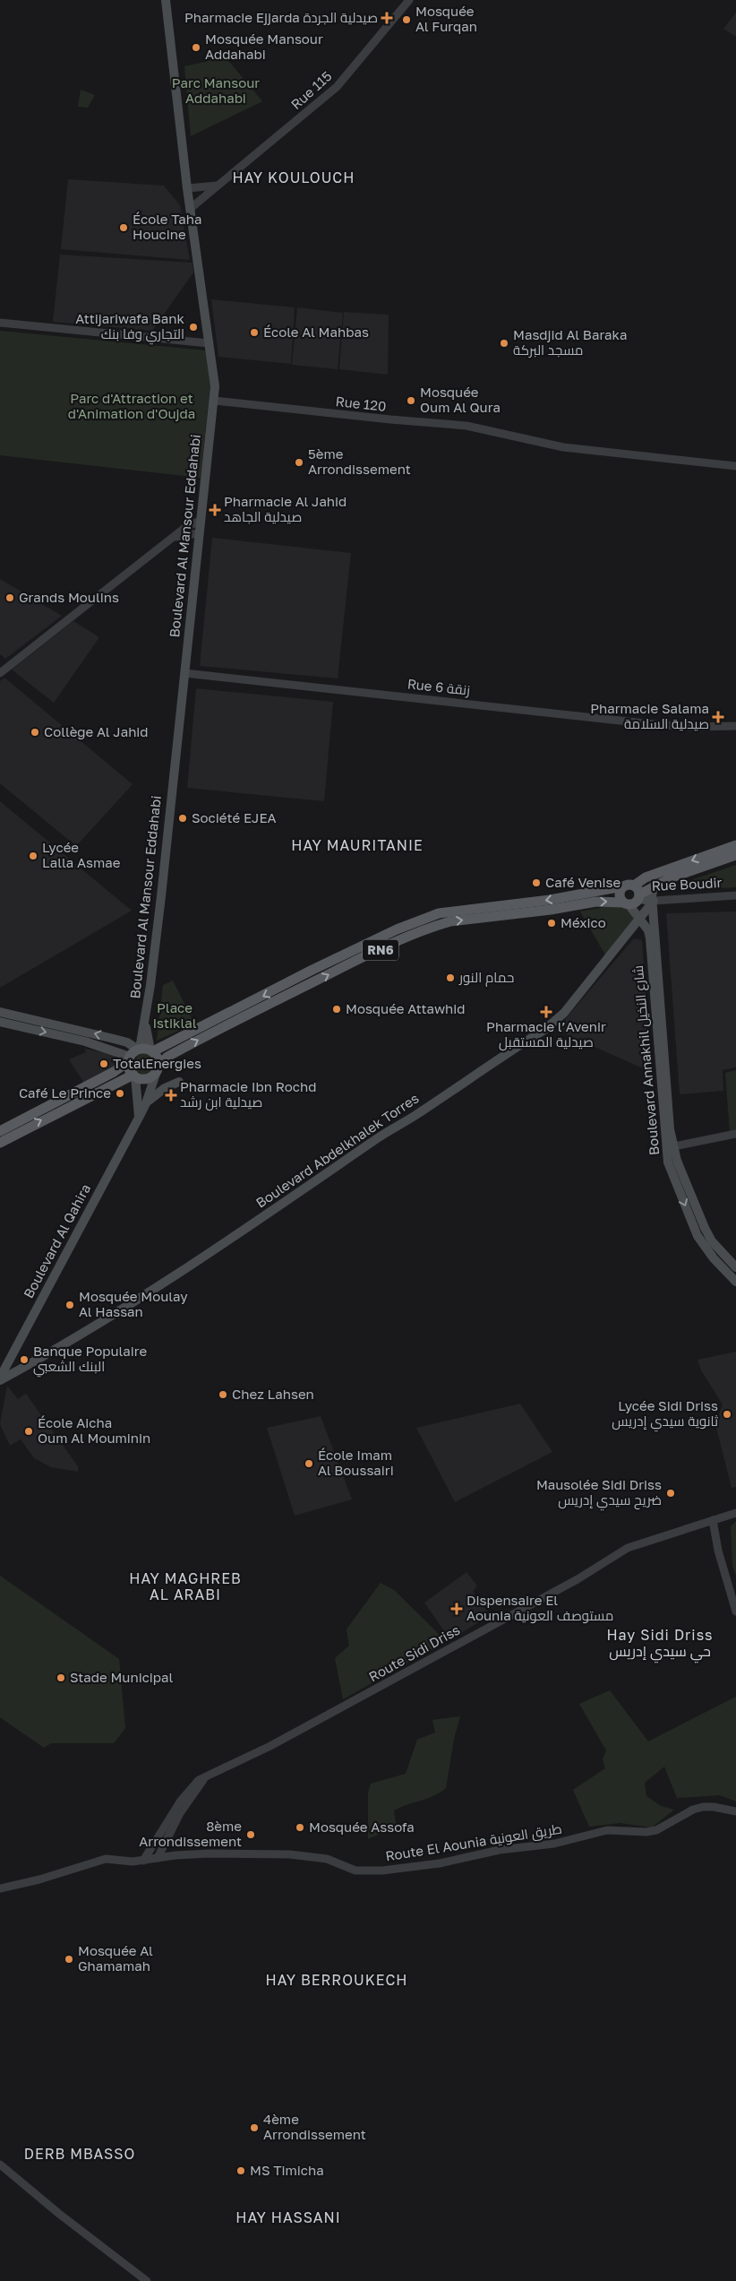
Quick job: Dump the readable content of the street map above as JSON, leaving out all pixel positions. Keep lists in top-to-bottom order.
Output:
{
  "streets": {
    "main road": [
      "Boulevard Al Mansour Eddahabi",
      "Rue Boudir",
      "RN6",
      "Boulevard Annakhil شارع النخيل",
      "Boulevard Abdelkhalek Torres",
      "Boulevard Al Qahira"
    ],
    "street": [
      "Rue 115",
      "Rue 120",
      "Rue 6 زنقة",
      "Route Sidi Driss",
      "Route El Aounia طريق العونية"
    ]
  },
  "crossings": [
    ["Rue 115", "Boulevard Al Mansour Eddahabi"],
    ["Rue 120", "Boulevard Al Mansour Eddahabi"],
    ["Boulevard Al Mansour Eddahabi", "Rue 6 زنقة"],
    ["Boulevard Al Mansour Eddahabi", "RN6"],
    ["Boulevard Al Mansour Eddahabi", "Boulevard Al Qahira"],
    ["Rue Boudir", "RN6"],
    ["Rue Boudir", "Boulevard Annakhil شارع النخيل"],
    ["Rue Boudir", "Boulevard Abdelkhalek Torres"],
    ["RN6", "Boulevard Annakhil شارع النخيل"],
    ["RN6", "Boulevard Al Qahira"],
    ["Boulevard Annakhil شارع النخيل", "Boulevard Abdelkhalek Torres"],
    ["Boulevard Abdelkhalek Torres", "Boulevard Al Qahira"],
    ["Route Sidi Driss", "Route El Aounia طريق العونية"]
  ],
  "districts": [
    "HAY KOULOUCH",
    "HAY MAURITANIE",
    "HAY MAGHREB AL ARABI",
    "Hay Sidi Driss حي سيدي إدريس",
    "HAY BERROUKECH",
    "DERB MBASSO",
    "HAY HASSANI"
  ],
  "parks": ["Parc Mansour Addahabi", "Parc d'Attraction et d'Animation d'Oujda", "Place Istiklal"],
  "places": {
    "health": [
      "Pharmacie Ejjarda صيدلية الجردة",
      "Pharmacie Al Jahid صيدلية الجاهد",
      "Pharmacie Salama صيدلية السلامة",
      "Pharmacie l’Avenir صيدلية المستقبل",
      "Pharmacie Ibn Rochd صيدلية ابن رشد",
      "Dispensaire El Aounia مستوصف العونية"
    ],
    "other": [
      "Mosquée Al Furqan",
      "Mosquée Mansour Addahabi",
      "École Taha Houcine",
      "Attijariwafa Bank التجاري وفا بنك",
      "École Al Mahbas",
      "Masdjid Al Baraka مسجد البركة",
      "Mosquée Oum Al Qura",
      "5ème Arrondissement",
      "Grands Moulins",
      "Collège Al Jahid",
      "Société EJEA",
      "Lycée Lalla Asmae",
      "Café Venise",
      "México",
      "حمام النور",
      "Mosquée Attawhid",
      "TotalEnergies",
      "Café Le Prince",
      "Mosquée Moulay Al Hassan",
      "Banque Populaire البنك الشعبي",
      "Chez Lahsen",
      "Lycée Sidi Driss ثانوية سيدي إدريس",
      "École Aicha Oum Al Mouminin",
      "École Imam Al Boussairi",
      "Mausolée Sidi Driss ضريح سيدي إدريس",
      "Stade Municipal",
      "Mosquée Assofa",
      "8ème Arrondissement",
      "Mosquée Al Ghamamah",
      "4ème Arrondissement",
      "MS Timicha"
    ]
  }
}
